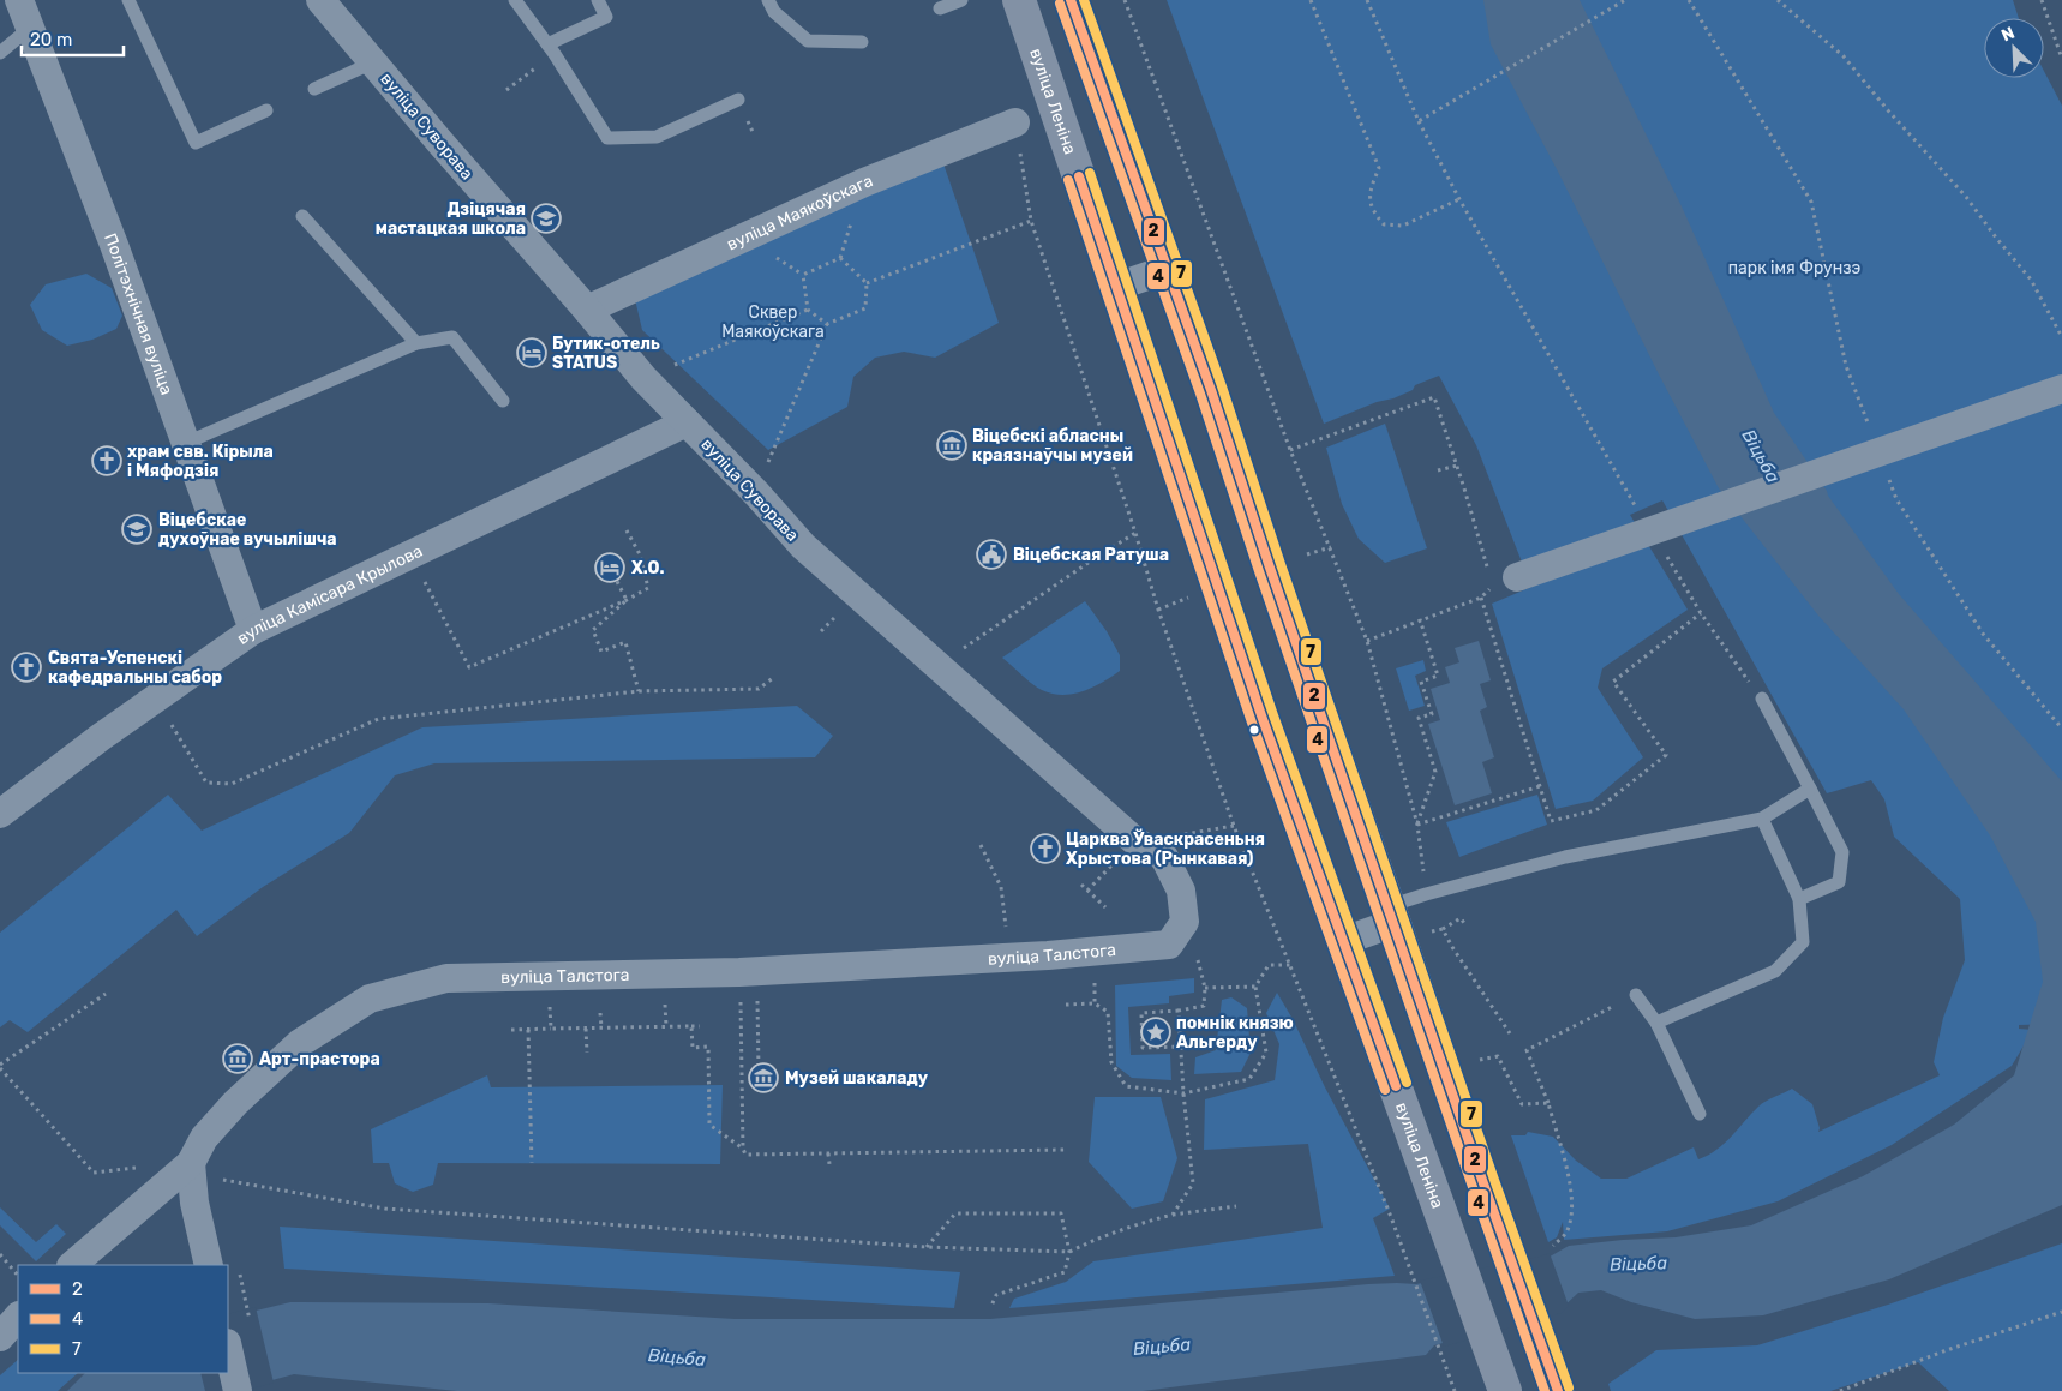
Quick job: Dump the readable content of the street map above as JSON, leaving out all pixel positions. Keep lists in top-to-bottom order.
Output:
{
  "streets": {
    "main road": ["вуліца Леніна"],
    "street": [
      "вуліца Суворава",
      "вуліца Маякоўскага",
      "Політэхнічная вуліца",
      "вуліца Камісара Крылова",
      "вуліца Талстога"
    ]
  },
  "crossings": [
    ["вуліца Суворава", "вуліца Маякоўскага"],
    ["вуліца Суворава", "вуліца Камісара Крылова"],
    ["вуліца Суворава", "вуліца Талстога"],
    ["Політэхнічная вуліца", "вуліца Камісара Крылова"]
  ],
  "water": ["Віцьба"],
  "parks": ["парк імя Фрунзэ", "Сквер Маякоўскага"],
  "places": {
    "school or university": ["Дзіцячая мастацкая школа", "Віцебскае духоўнае вучылішча"],
    "hotel": ["Бутик-отель STATUS", "X.O."],
    "museum": ["Віцебскі абласны краязнаўчы музей", "Арт-прастора", "Музей шакаладу"],
    "church": ["храм свв. Кірыла і Мяфодзія", "Свята-Успенскі кафедральны сабор", "Царква Ўваскрасеньня Хрыстова (Рынкавая)"],
    "public building": ["Віцебская Ратуша"],
    "place": ["помнік князю Альгерду"]
  },
  "lines": ["transit line 2", "transit line 7", "transit line 4"],
  "legend": ["2", "4", "7"],
  "scale_bar": "20 m",
  "north": "top left"
}
